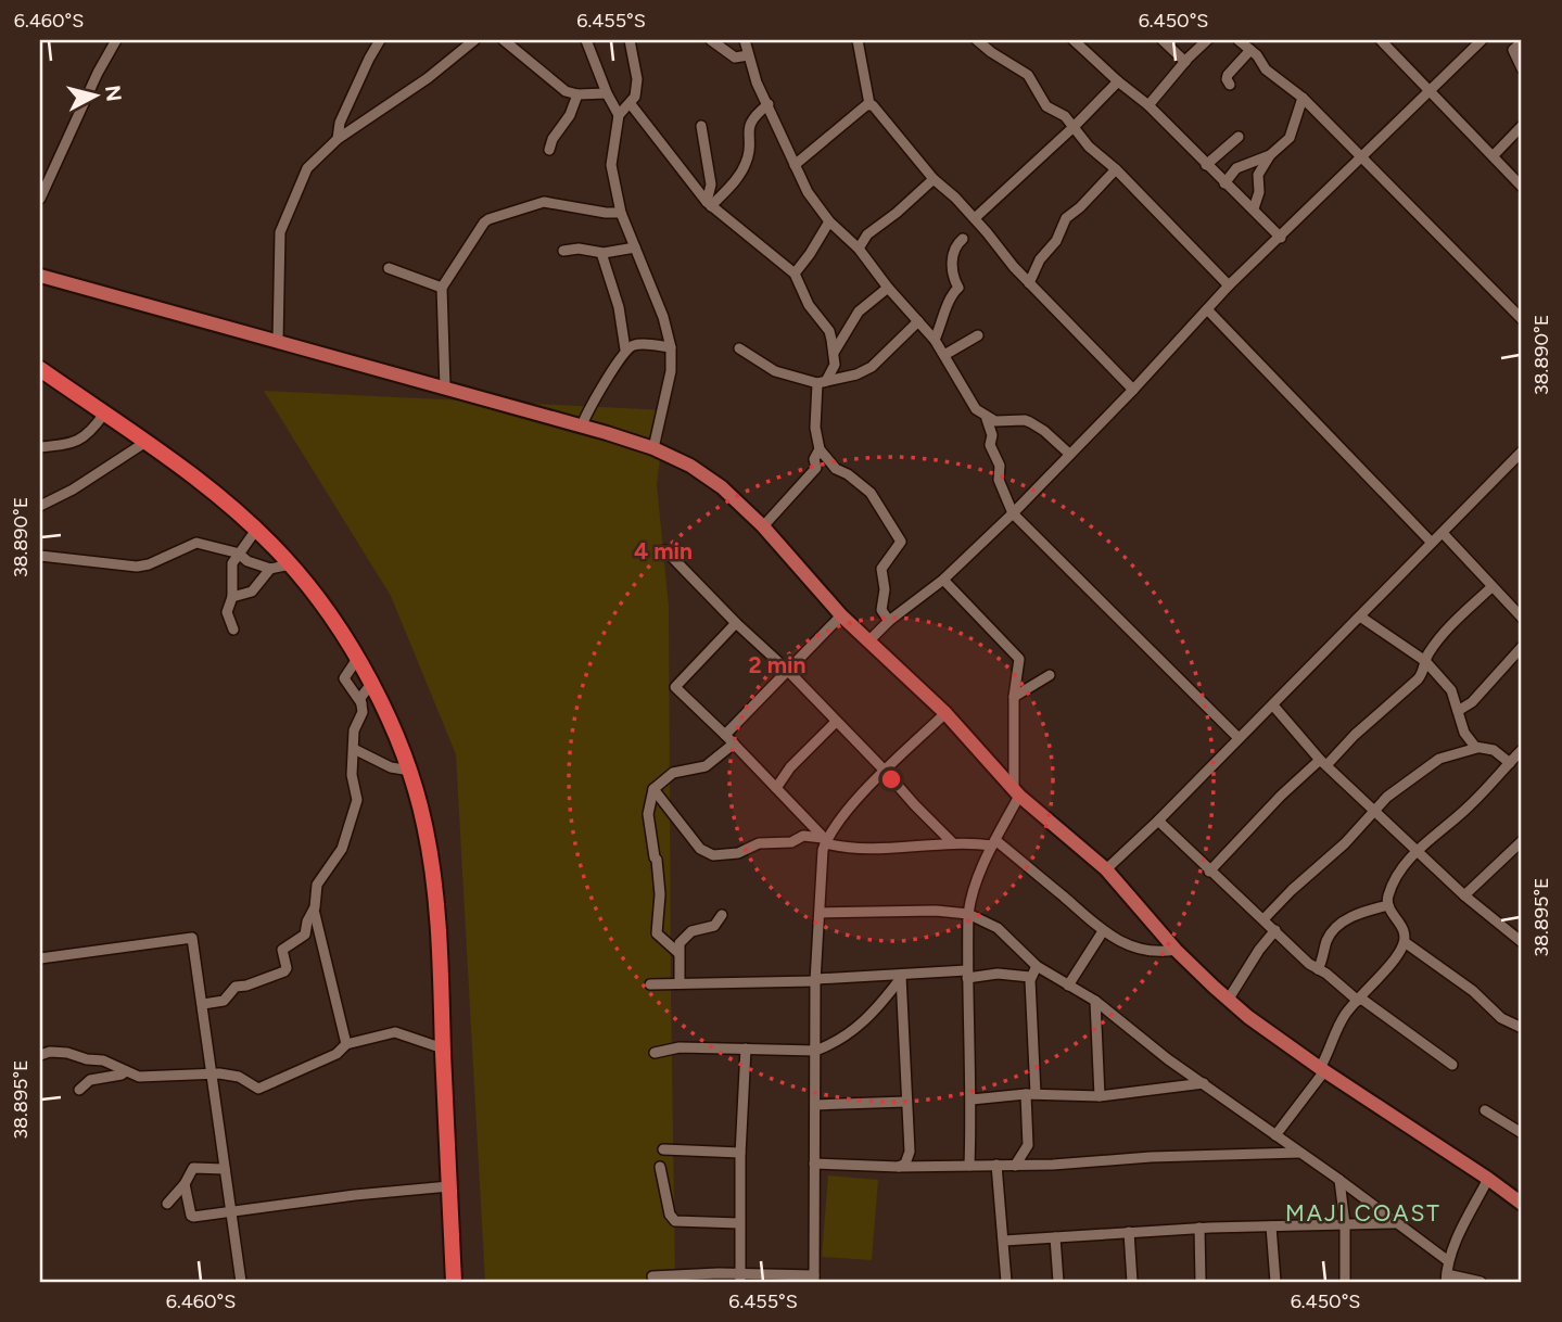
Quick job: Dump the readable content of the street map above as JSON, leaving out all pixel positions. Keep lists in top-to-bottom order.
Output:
{
  "districts": ["MAJI COAST"],
  "north": "right",
  "coordinates": [
    "6.460°S",
    "6.455°S",
    "6.450°S",
    "38.890°E",
    "38.895°E"
  ],
  "rings": ["4 min", "2 min"]
}
